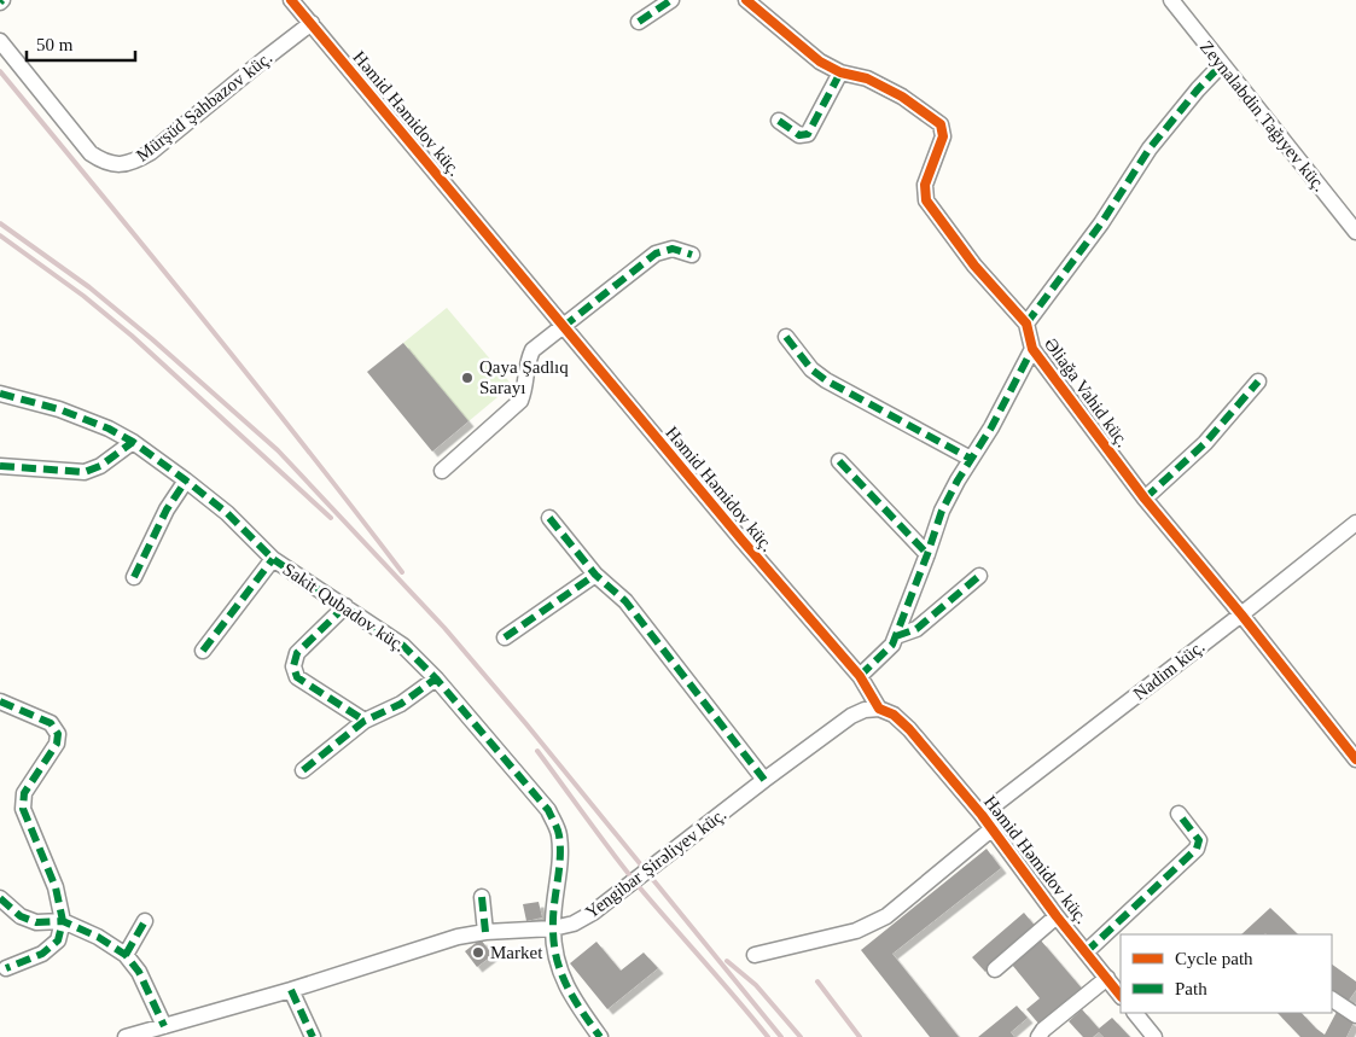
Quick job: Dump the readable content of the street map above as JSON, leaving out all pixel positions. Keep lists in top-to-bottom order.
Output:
{
  "streets": {
    "street": [
      "Mürşüd Şahbazov küç.",
      "Həmid Həmidov küç.",
      "Zeynalabdin Tağıyev küç.",
      "Əliağa Vahid küç.",
      "Sakit Qubadov küç.",
      "Nadim küç.",
      "Yengibar Şirəliyev küç."
    ]
  },
  "crossings": [
    ["Mürşüd Şahbazov küç.", "Həmid Həmidov küç."],
    ["Həmid Həmidov küç.", "Nadim küç."],
    ["Həmid Həmidov küç.", "Yengibar Şirəliyev küç."],
    ["Əliağa Vahid küç.", "Nadim küç."],
    ["Sakit Qubadov küç.", "Yengibar Şirəliyev küç."]
  ],
  "places": ["Qaya Şadlıq Sarayı", "Market"],
  "legend": ["Cycle path", "Path"],
  "scale_bar": "50 m"
}
